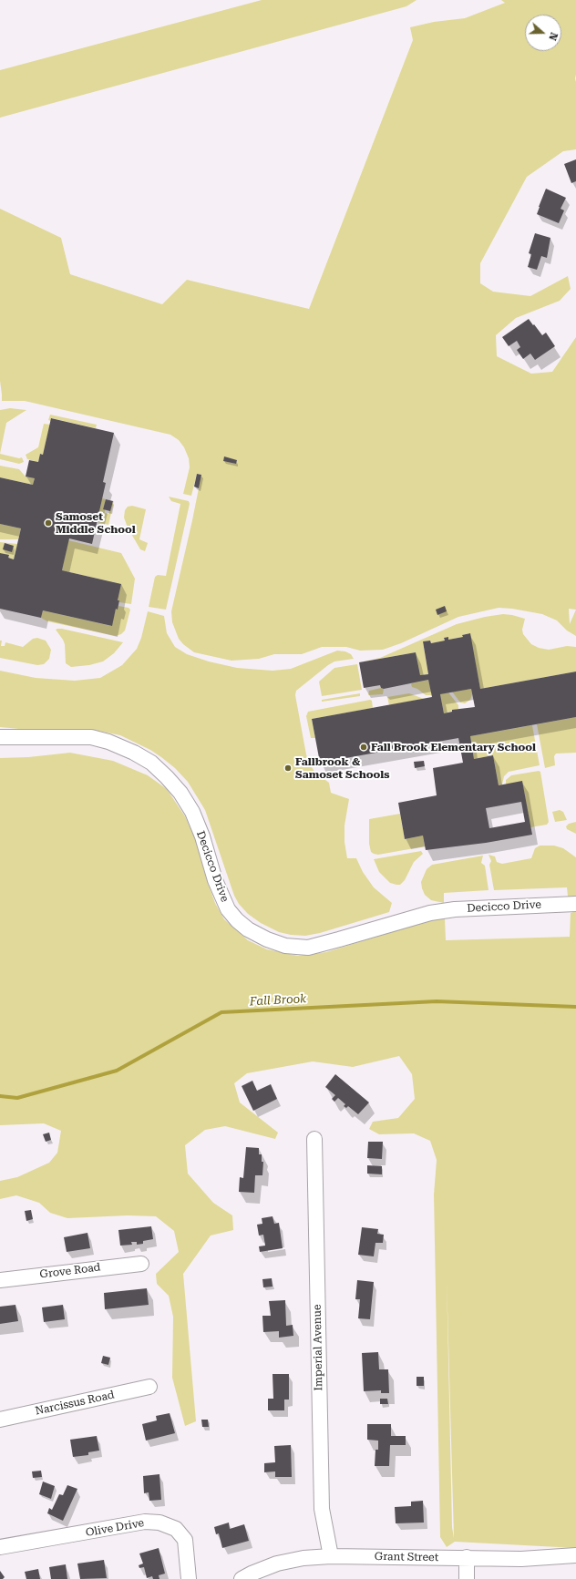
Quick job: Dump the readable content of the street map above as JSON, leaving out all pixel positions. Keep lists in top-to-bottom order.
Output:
{
  "streets": {
    "street": [
      "Decicco Drive",
      "Grove Road",
      "Imperial Avenue",
      "Narcissus Road",
      "Olive Drive",
      "Grant Street"
    ]
  },
  "crossings": [
    ["Imperial Avenue", "Grant Street"]
  ],
  "water": ["Fall Brook"],
  "places": ["Samoset Middle School", "Fall Brook Elementary School", "Fallbrook & Samoset Schools"],
  "north": "right"
}
